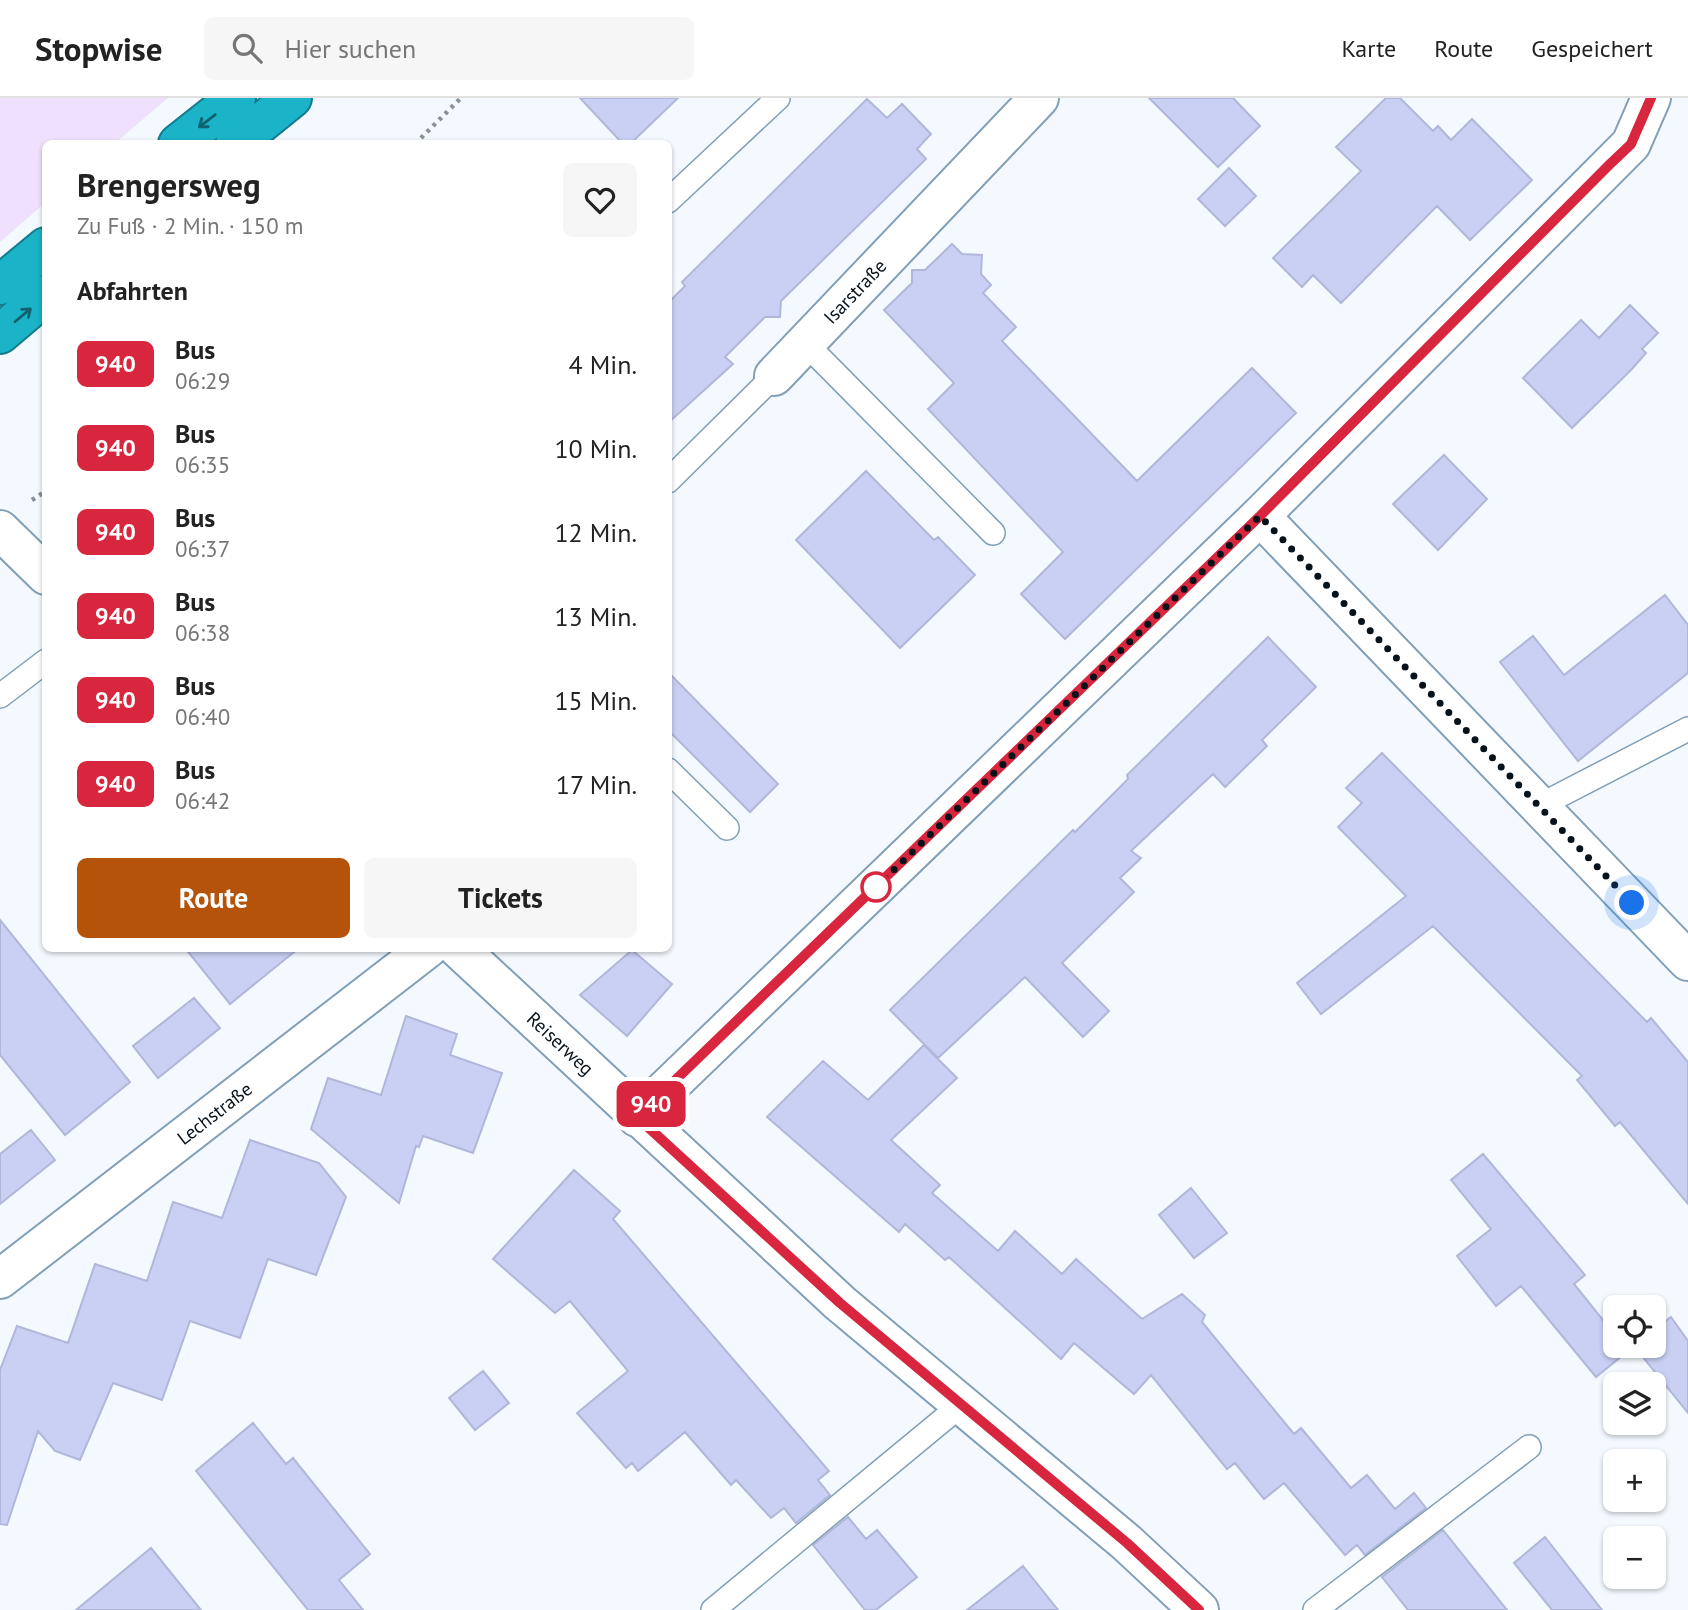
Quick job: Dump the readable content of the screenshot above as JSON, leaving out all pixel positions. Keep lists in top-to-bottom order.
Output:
{
  "streets": {
    "street": ["Isarstraße", "Reiserweg", "Lechstraße"]
  },
  "lines": ["bus line 940"],
  "page": {
    "header": "Stopwise",
    "search": "Hier suchen",
    "nav": ["Karte", "Route", "Gespeichert"],
    "on_map": "940",
    "heading": [
      ["Brengersweg", "Zu Fuß · 2 Min. · 150 m"],
      "Abfahrten"
    ],
    "list": [
      {
        "mark": "940",
        "name": "Bus",
        "note": "06:29",
        "value": "4 Min."
      },
      {
        "mark": "940",
        "name": "Bus",
        "note": "06:35",
        "value": "10 Min."
      },
      {
        "mark": "940",
        "name": "Bus",
        "note": "06:37",
        "value": "12 Min."
      },
      {
        "mark": "940",
        "name": "Bus",
        "note": "06:38",
        "value": "13 Min."
      },
      {
        "mark": "940",
        "name": "Bus",
        "note": "06:40",
        "value": "15 Min."
      },
      {
        "mark": "940",
        "name": "Bus",
        "note": "06:42",
        "value": "17 Min."
      }
    ],
    "buttons": ["Route", "Tickets"],
    "map_buttons": ["+", "−"]
  }
}
